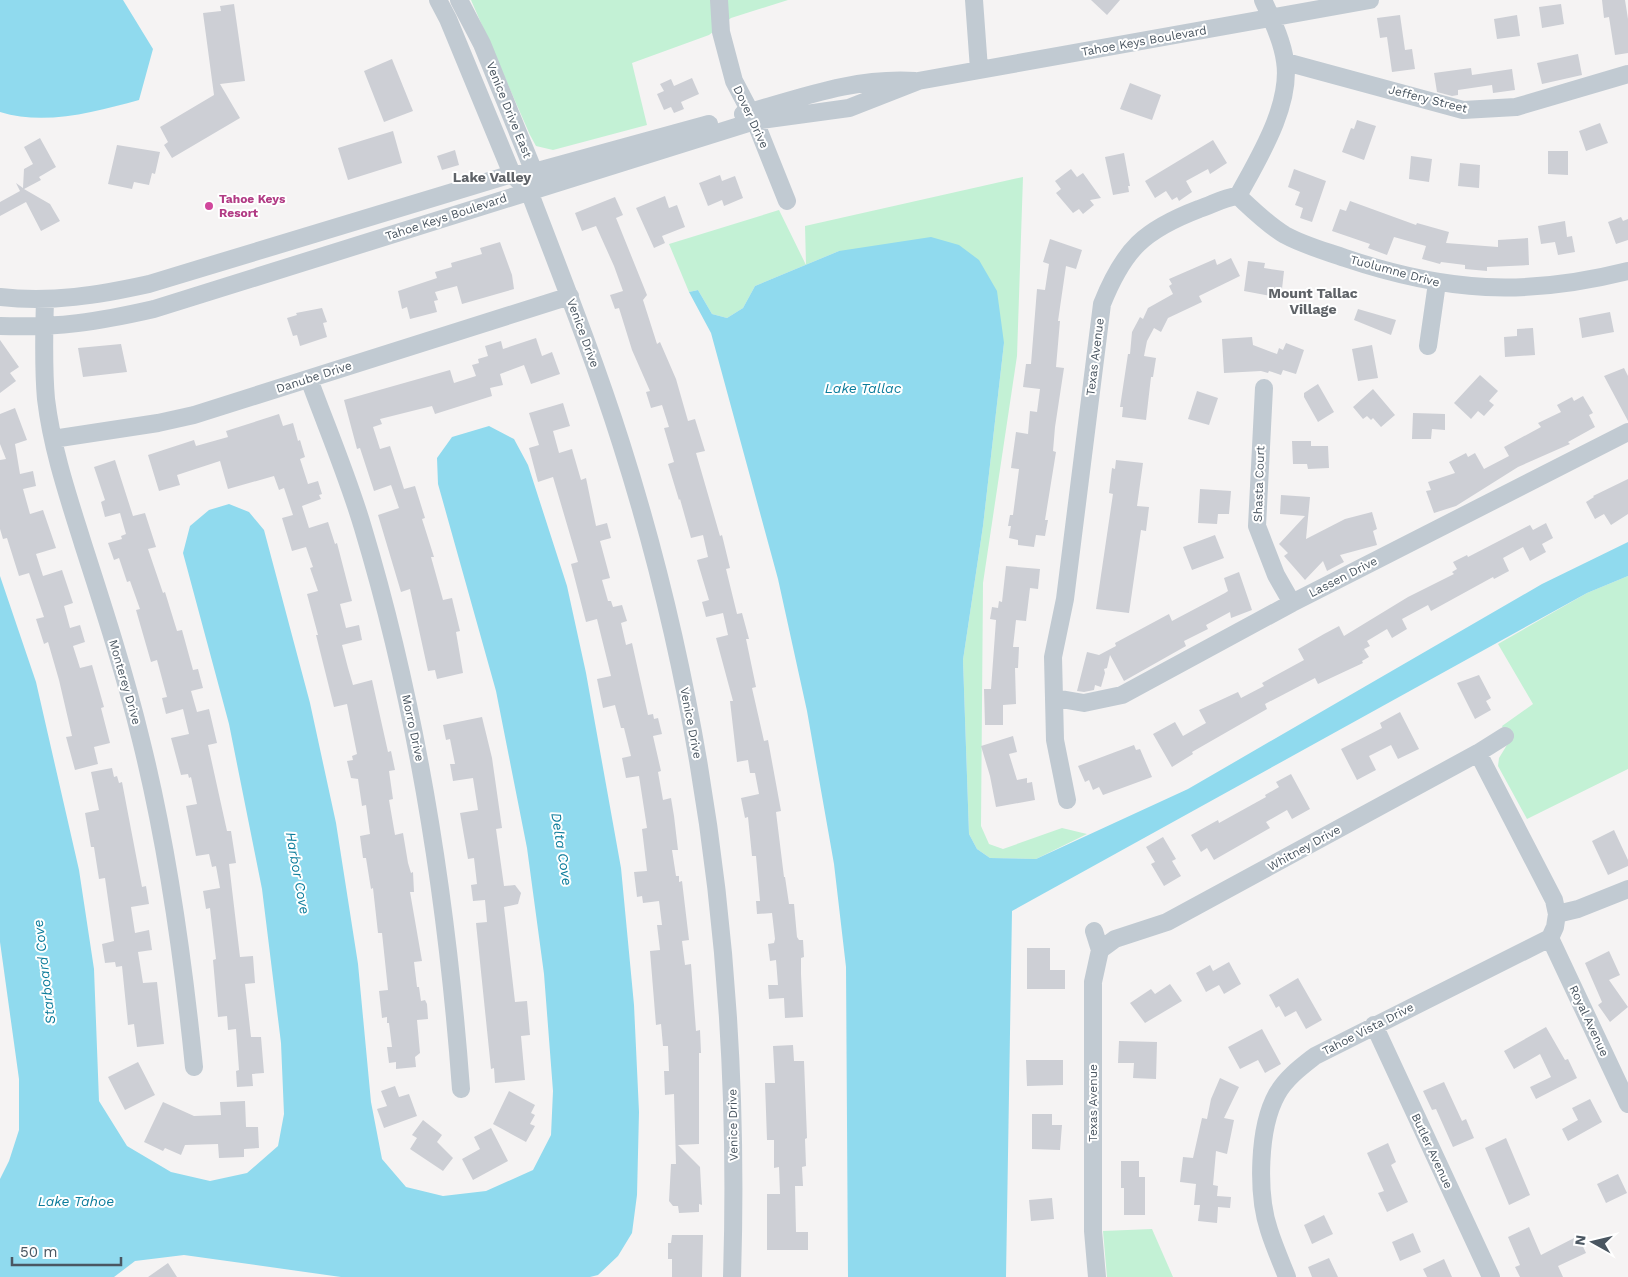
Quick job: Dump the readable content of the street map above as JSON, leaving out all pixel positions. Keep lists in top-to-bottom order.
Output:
{
  "streets": {
    "street": [
      "Tahoe Keys Boulevard",
      "Jeffery Street",
      "Venice Drive East",
      "Dover Drive",
      "Tuolumne Drive",
      "Venice Drive",
      "Texas Avenue",
      "Danube Drive",
      "Shasta Court",
      "Lassen Drive",
      "Monterey Drive",
      "Morro Drive",
      "Whitney Drive",
      "Royal Avenue",
      "Tahoe Vista Drive",
      "Butler Avenue"
    ]
  },
  "crossings": [
    ["Tahoe Keys Boulevard", "Venice Drive East"],
    ["Tahoe Keys Boulevard", "Dover Drive"],
    ["Tahoe Keys Boulevard", "Venice Drive"],
    ["Tahoe Keys Boulevard", "Monterey Drive"],
    ["Venice Drive East", "Venice Drive"],
    ["Tuolumne Drive", "Texas Avenue"],
    ["Venice Drive", "Danube Drive"],
    ["Texas Avenue", "Lassen Drive"],
    ["Texas Avenue", "Whitney Drive"],
    ["Danube Drive", "Monterey Drive"],
    ["Danube Drive", "Morro Drive"],
    ["Shasta Court", "Lassen Drive"],
    ["Royal Avenue", "Tahoe Vista Drive"],
    ["Tahoe Vista Drive", "Butler Avenue"]
  ],
  "districts": ["Lake Valley", "Mount Tallac Village"],
  "water": [
    "Lake Tallac",
    "Delta Cove",
    "Harbor Cove",
    "Starboard Cove",
    "Lake Tahoe"
  ],
  "places": ["Tahoe Keys Resort"],
  "scale_bar": "50 m",
  "north": "left"
}
